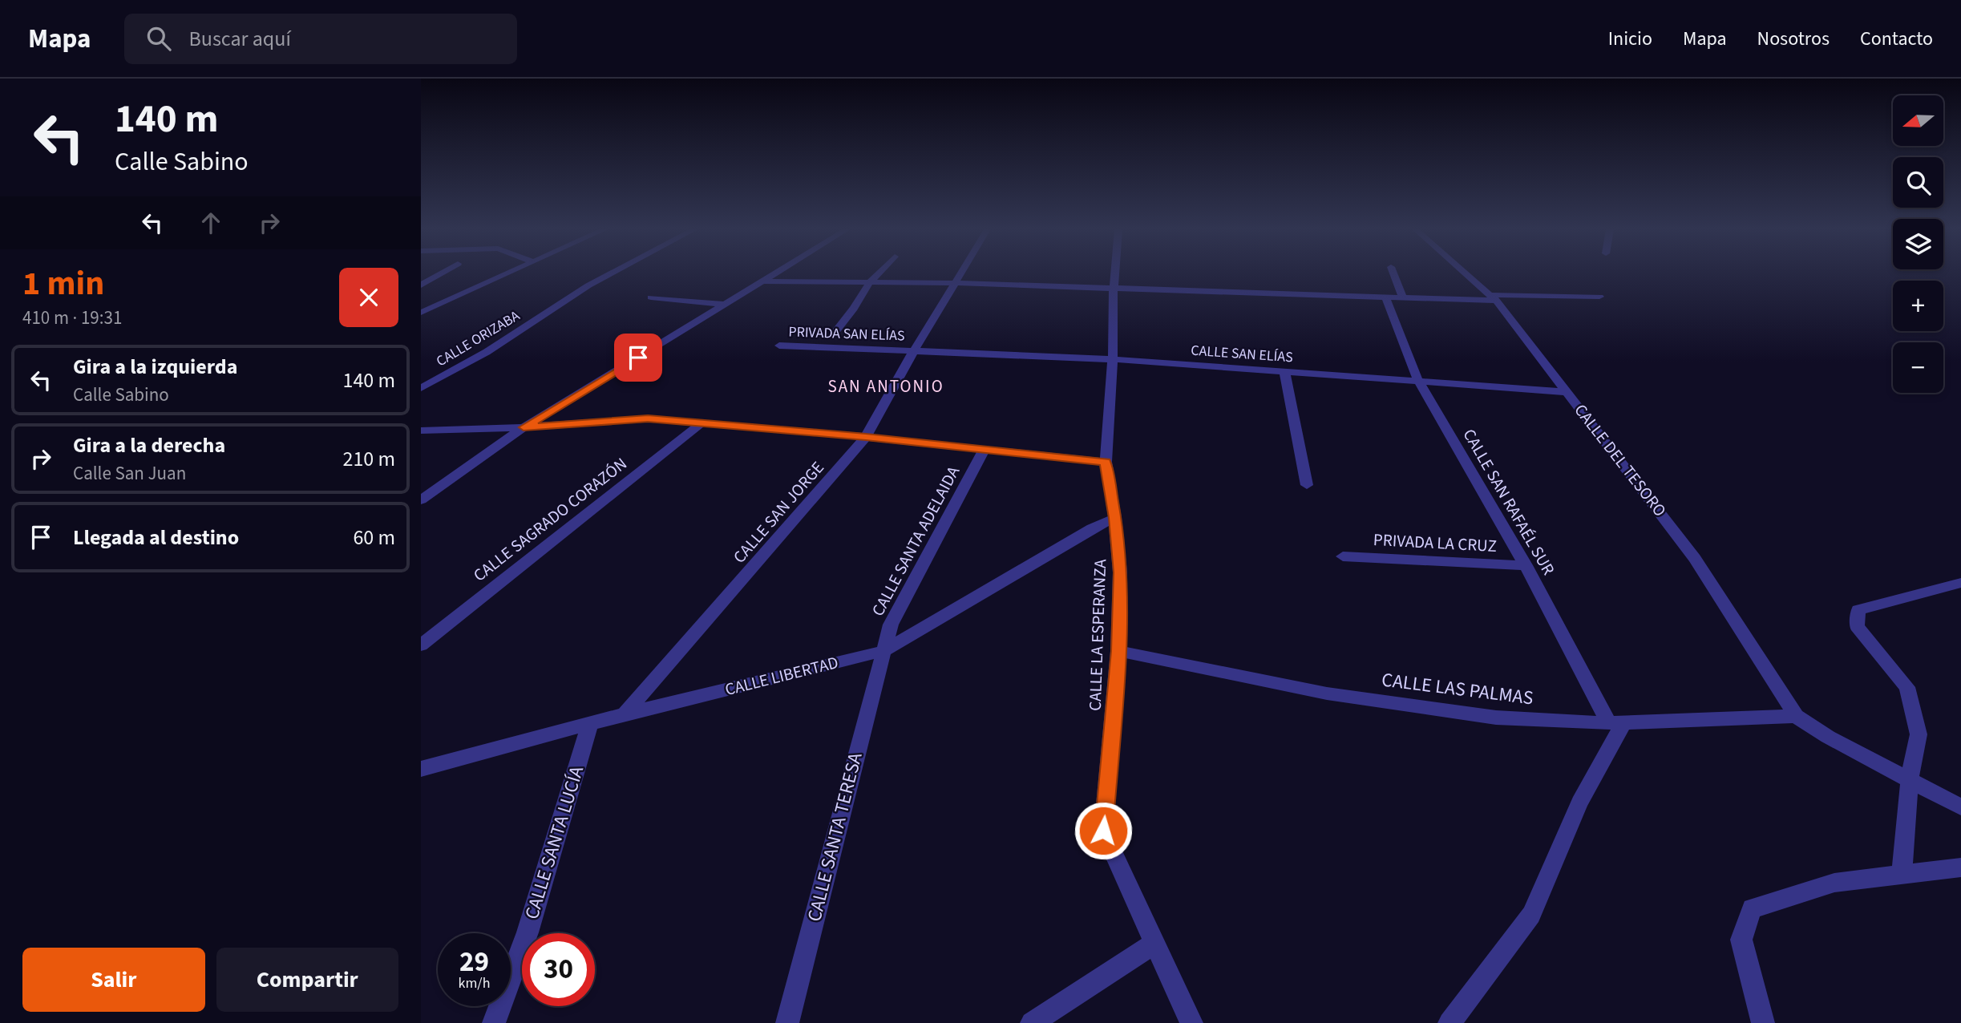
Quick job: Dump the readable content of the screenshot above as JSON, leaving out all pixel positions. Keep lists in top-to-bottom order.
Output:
{
  "streets": {
    "street": [
      "PRIVADA SAN ELÍAS",
      "CALLE ORIZABA",
      "CALLE SAN ELÍAS",
      "CALLE DEL TESORO",
      "CALLE SAN RAFAÉL SUR",
      "CALLE SAN JORGE",
      "CALLE SAGRADO CORAZÓN",
      "CALLE SANTA ADELAIDA",
      "PRIVADA LA CRUZ",
      "CALLE LA ESPERANZA",
      "CALLE LIBERTAD",
      "CALLE LAS PALMAS",
      "CALLE SANTA TERESA",
      "CALLE SANTA LUCÍA"
    ]
  },
  "crossings": [
    ["PRIVADA SAN ELÍAS", "CALLE SAN ELÍAS"],
    ["PRIVADA SAN ELÍAS", "CALLE SAN JORGE"],
    ["CALLE SAN ELÍAS", "CALLE DEL TESORO"],
    ["CALLE SAN ELÍAS", "CALLE SAN RAFAÉL SUR"],
    ["CALLE SAN ELÍAS", "CALLE SAN JORGE"],
    ["CALLE SAN ELÍAS", "CALLE LA ESPERANZA"],
    ["CALLE DEL TESORO", "CALLE LAS PALMAS"],
    ["CALLE SAN RAFAÉL SUR", "PRIVADA LA CRUZ"],
    ["CALLE SAN RAFAÉL SUR", "CALLE LAS PALMAS"],
    ["CALLE SAN JORGE", "CALLE LIBERTAD"],
    ["CALLE SANTA ADELAIDA", "CALLE LIBERTAD"],
    ["CALLE SANTA ADELAIDA", "CALLE SANTA TERESA"],
    ["CALLE LA ESPERANZA", "CALLE LIBERTAD"],
    ["CALLE LA ESPERANZA", "CALLE LAS PALMAS"],
    ["CALLE LIBERTAD", "CALLE SANTA TERESA"],
    ["CALLE LIBERTAD", "CALLE SANTA LUCÍA"]
  ],
  "districts": ["SAN ANTONIO"],
  "north": "left",
  "page": {
    "header": "Mapa",
    "search": "Buscar aquí",
    "nav": [
      "Inicio",
      "Mapa",
      "Nosotros",
      "Contacto"
    ],
    "turn": ["140 m", "Calle Sabino"],
    "map_buttons": ["+", "−"],
    "heading": ["1 min", "410 m · 19:31"],
    "list": [
      {
        "name": "Gira a la izquierda",
        "note": "Calle Sabino",
        "value": "140 m"
      },
      {
        "name": "Gira a la derecha",
        "note": "Calle San Juan",
        "value": "210 m"
      },
      {
        "name": "Llegada al destino",
        "value": "60 m"
      }
    ],
    "speed": "29 km/h",
    "limit": "30",
    "buttons": ["Salir", "Compartir"]
  }
}
